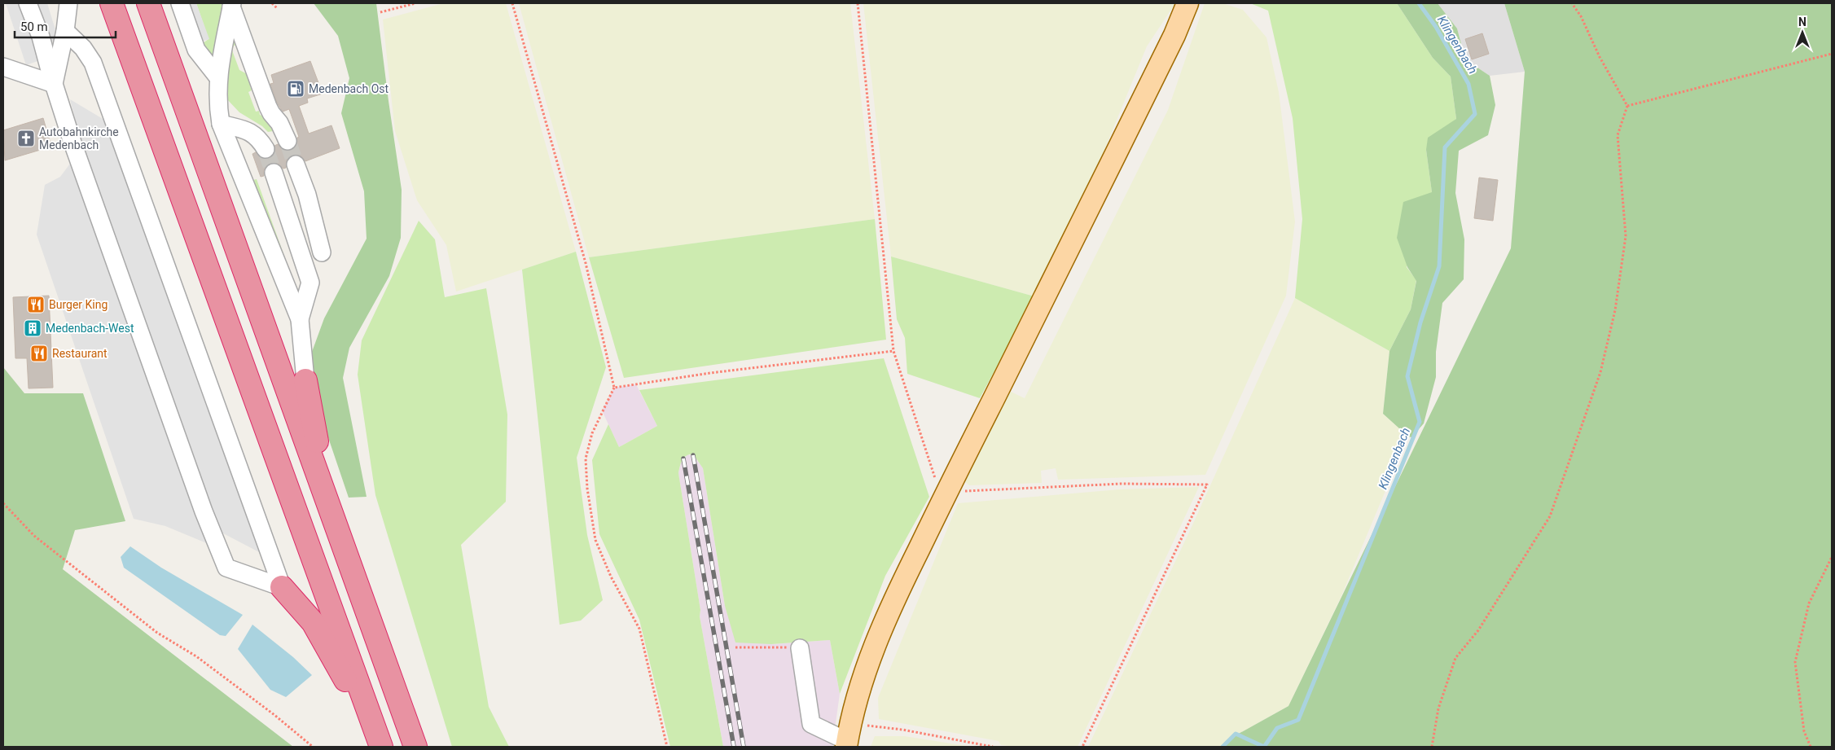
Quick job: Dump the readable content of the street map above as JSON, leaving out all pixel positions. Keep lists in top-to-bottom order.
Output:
{
  "water": ["Klingenbach"],
  "places": {
    "fuel station": ["Medenbach Ost"],
    "church": ["Autobahnkirche Medenbach"],
    "restaurant": ["Burger King", "Restaurant"],
    "building": ["Medenbach-West"]
  },
  "scale_bar": "50 m",
  "north": "top"
}
